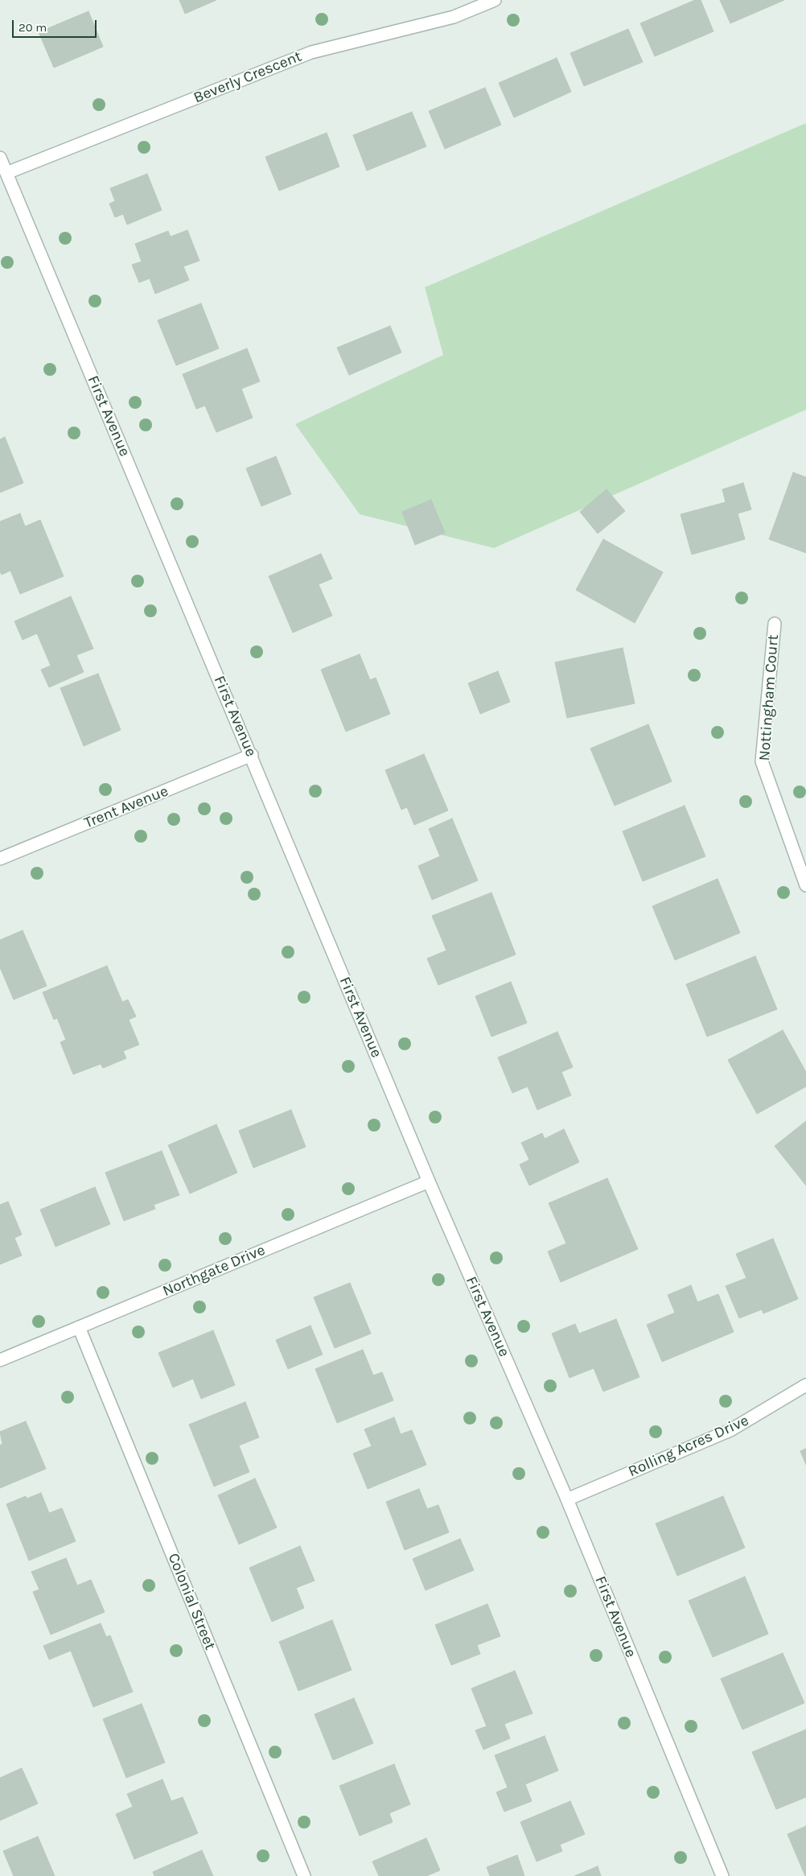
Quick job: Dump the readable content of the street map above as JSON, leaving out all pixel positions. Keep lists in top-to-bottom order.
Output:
{
  "streets": {
    "street": [
      "Beverly Crescent",
      "First Avenue",
      "Nottingham Court",
      "Trent Avenue",
      "Northgate Drive",
      "Rolling Acres Drive",
      "Colonial Street"
    ]
  },
  "crossings": [
    ["Beverly Crescent", "First Avenue"],
    ["First Avenue", "Trent Avenue"],
    ["First Avenue", "Northgate Drive"],
    ["First Avenue", "Rolling Acres Drive"],
    ["Northgate Drive", "Colonial Street"]
  ],
  "scale_bar": "20 m"
}
